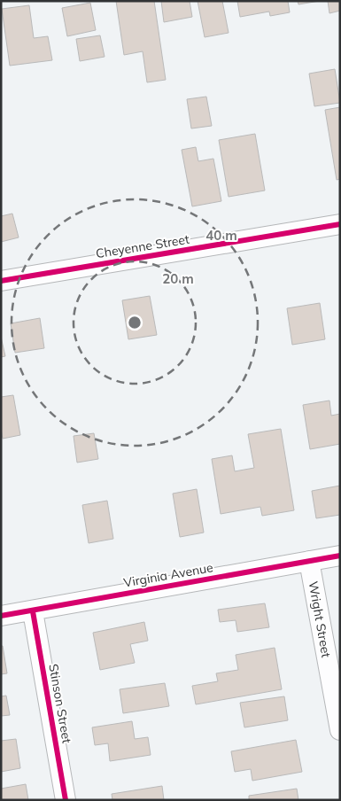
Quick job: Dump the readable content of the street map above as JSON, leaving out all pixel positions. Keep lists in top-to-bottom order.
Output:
{
  "streets": {
    "street": [
      "Cheyenne Street",
      "Virginia Avenue",
      "Wright Street",
      "Stinson Street"
    ]
  },
  "crossings": [
    ["Virginia Avenue", "Wright Street"],
    ["Virginia Avenue", "Stinson Street"]
  ],
  "rings": ["40 m", "20 m"]
}
